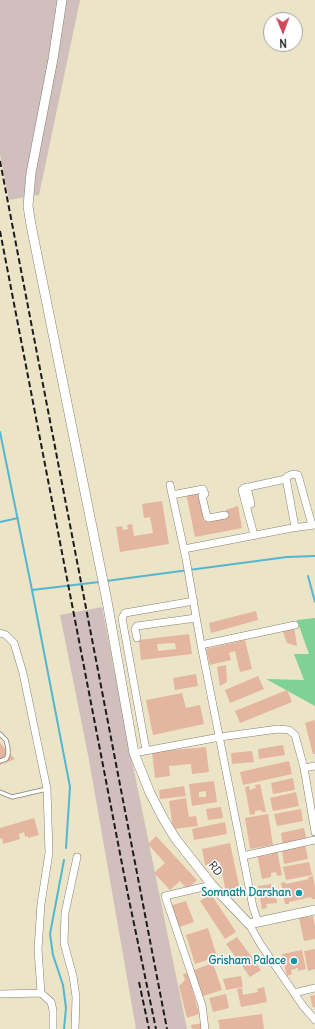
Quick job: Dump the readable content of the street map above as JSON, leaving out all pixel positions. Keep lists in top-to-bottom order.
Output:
{
  "streets": {
    "street": ["RD"]
  },
  "places": ["Somnath Darshan", "Grisham Palace"],
  "north": "bottom"
}
